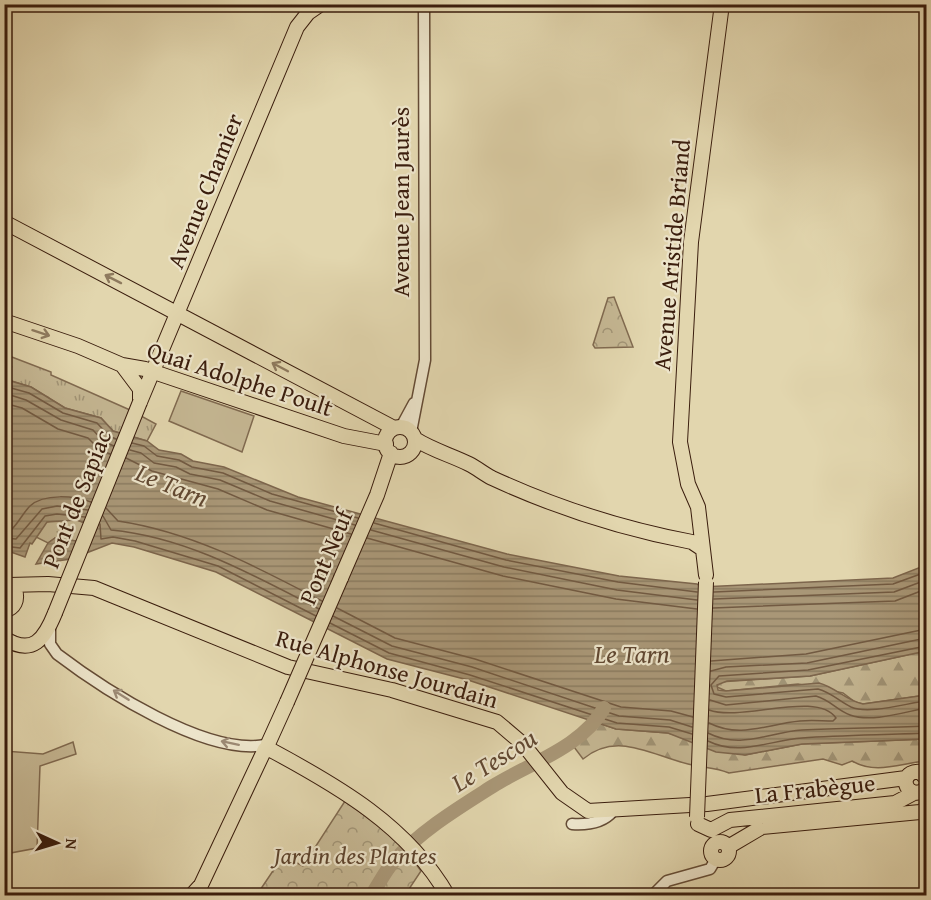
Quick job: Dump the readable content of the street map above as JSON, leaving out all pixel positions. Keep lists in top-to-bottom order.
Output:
{
  "streets": {
    "main road": [
      "Avenue Chamier",
      "Avenue Jean Jaurès",
      "Avenue Aristide Briand",
      "Quai Adolphe Poult",
      "Pont de Sapiac",
      "Pont Neuf",
      "Rue Alphonse Jourdain",
      "La Frabègue"
    ]
  },
  "crossings": [
    ["Avenue Chamier", "Quai Adolphe Poult"],
    ["Avenue Chamier", "Pont de Sapiac"],
    ["Avenue Jean Jaurès", "Quai Adolphe Poult"],
    ["Avenue Jean Jaurès", "Pont Neuf"],
    ["Avenue Aristide Briand", "La Frabègue"],
    ["Quai Adolphe Poult", "Pont de Sapiac"]
  ],
  "water": ["Le Tarn", "Le Tescou"],
  "parks": ["Jardin des Plantes"],
  "north": "right"
}
